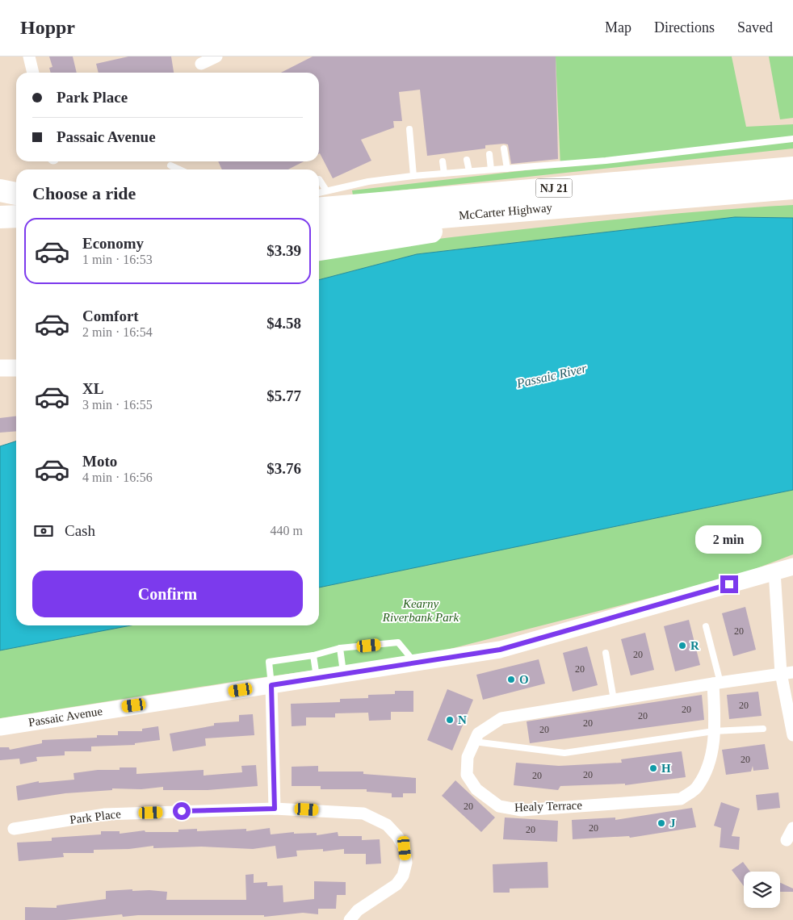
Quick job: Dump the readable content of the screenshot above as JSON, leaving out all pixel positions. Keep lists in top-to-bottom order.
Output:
{
  "streets": {
    "highway": ["NJ 21", "McCarter Highway"],
    "main road": ["Passaic Avenue"],
    "street": ["Healy Terrace", "Park Place"]
  },
  "water": ["Passaic River"],
  "parks": ["Kearny Riverbank Park"],
  "places": [
    "R",
    "O",
    "N",
    "H",
    "J"
  ],
  "house_numbers": [
    "20",
    "20",
    "20",
    "20",
    "20",
    "20",
    "20",
    "20",
    "20",
    "20",
    "20",
    "20",
    "20",
    "20"
  ],
  "page": {
    "header": "Hoppr",
    "nav": ["Map", "Directions", "Saved"],
    "banner": ["Park Place", "Passaic Avenue"],
    "heading": "Choose a ride",
    "list": [
      {
        "name": "Economy",
        "note": "1 min · 16:53",
        "value": "$3.39"
      },
      {
        "name": "Comfort",
        "note": "2 min · 16:54",
        "value": "$4.58"
      },
      {
        "name": "XL",
        "note": "3 min · 16:55",
        "value": "$5.77"
      },
      {
        "name": "Moto",
        "note": "4 min · 16:56",
        "value": "$3.76"
      }
    ],
    "pay": ["Cash", "440 m"],
    "bubble": "2 min",
    "buttons": "Confirm"
  }
}
